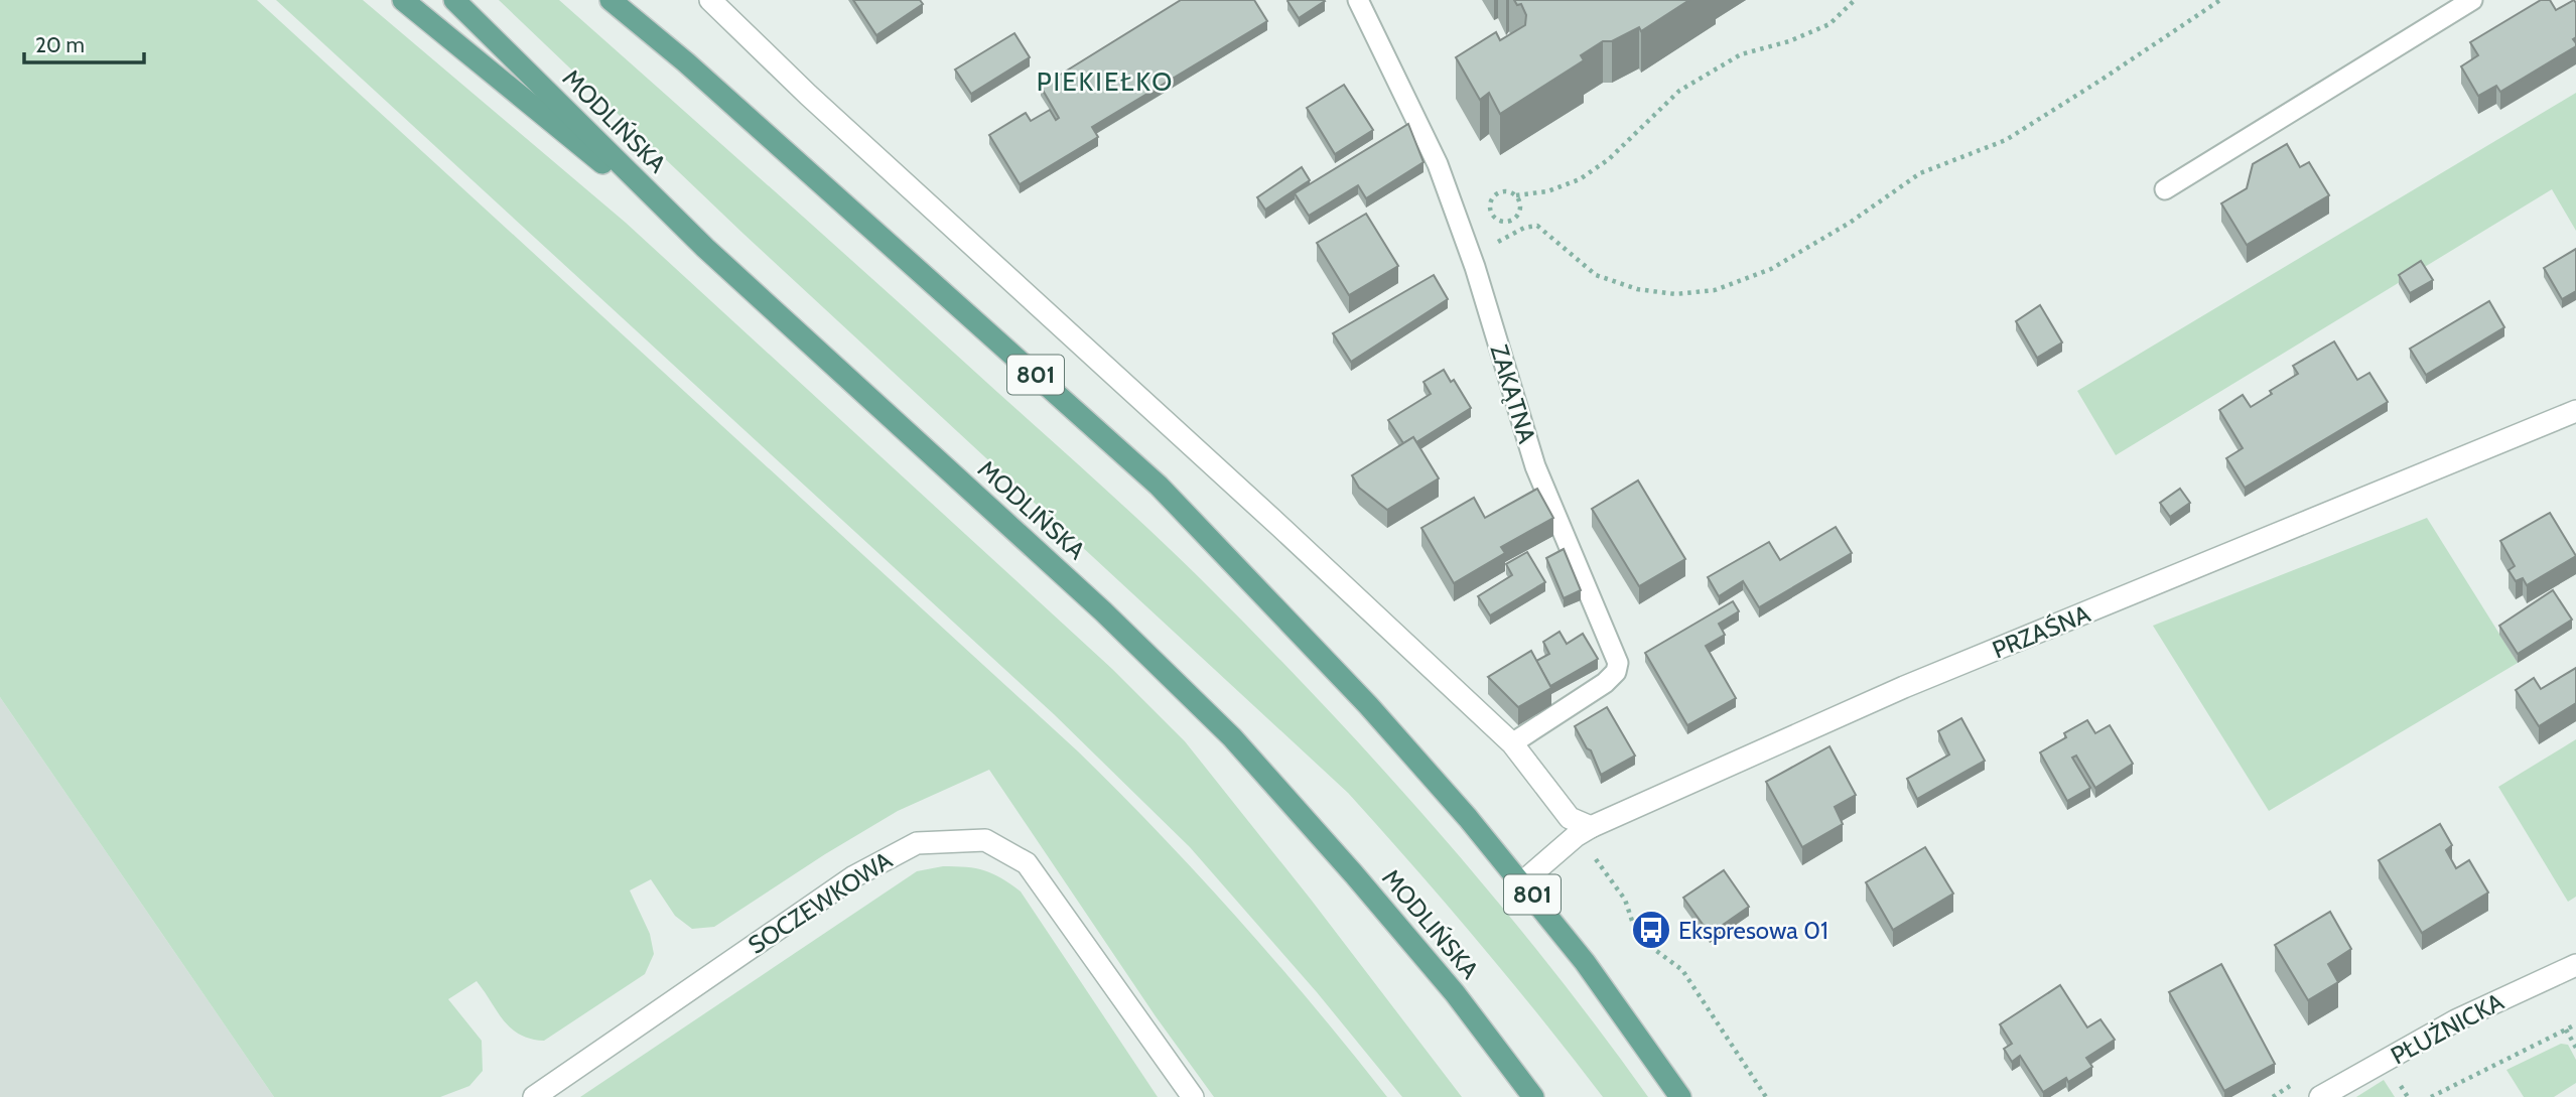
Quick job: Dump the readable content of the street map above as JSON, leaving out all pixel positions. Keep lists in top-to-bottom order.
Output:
{
  "streets": {
    "main road": ["MODLIŃSKA", "801"],
    "street": ["PRZAŚNA", "SOCZEWKOWA", "PŁUŻNICKA"],
    "lane": ["ZAKĄTNA"]
  },
  "crossings": [
    ["801", "PRZAŚNA"]
  ],
  "districts": ["PIEKIEŁKO"],
  "places": {
    "bus stop": ["Ekspresowa 01"]
  },
  "scale_bar": "20 m"
}
